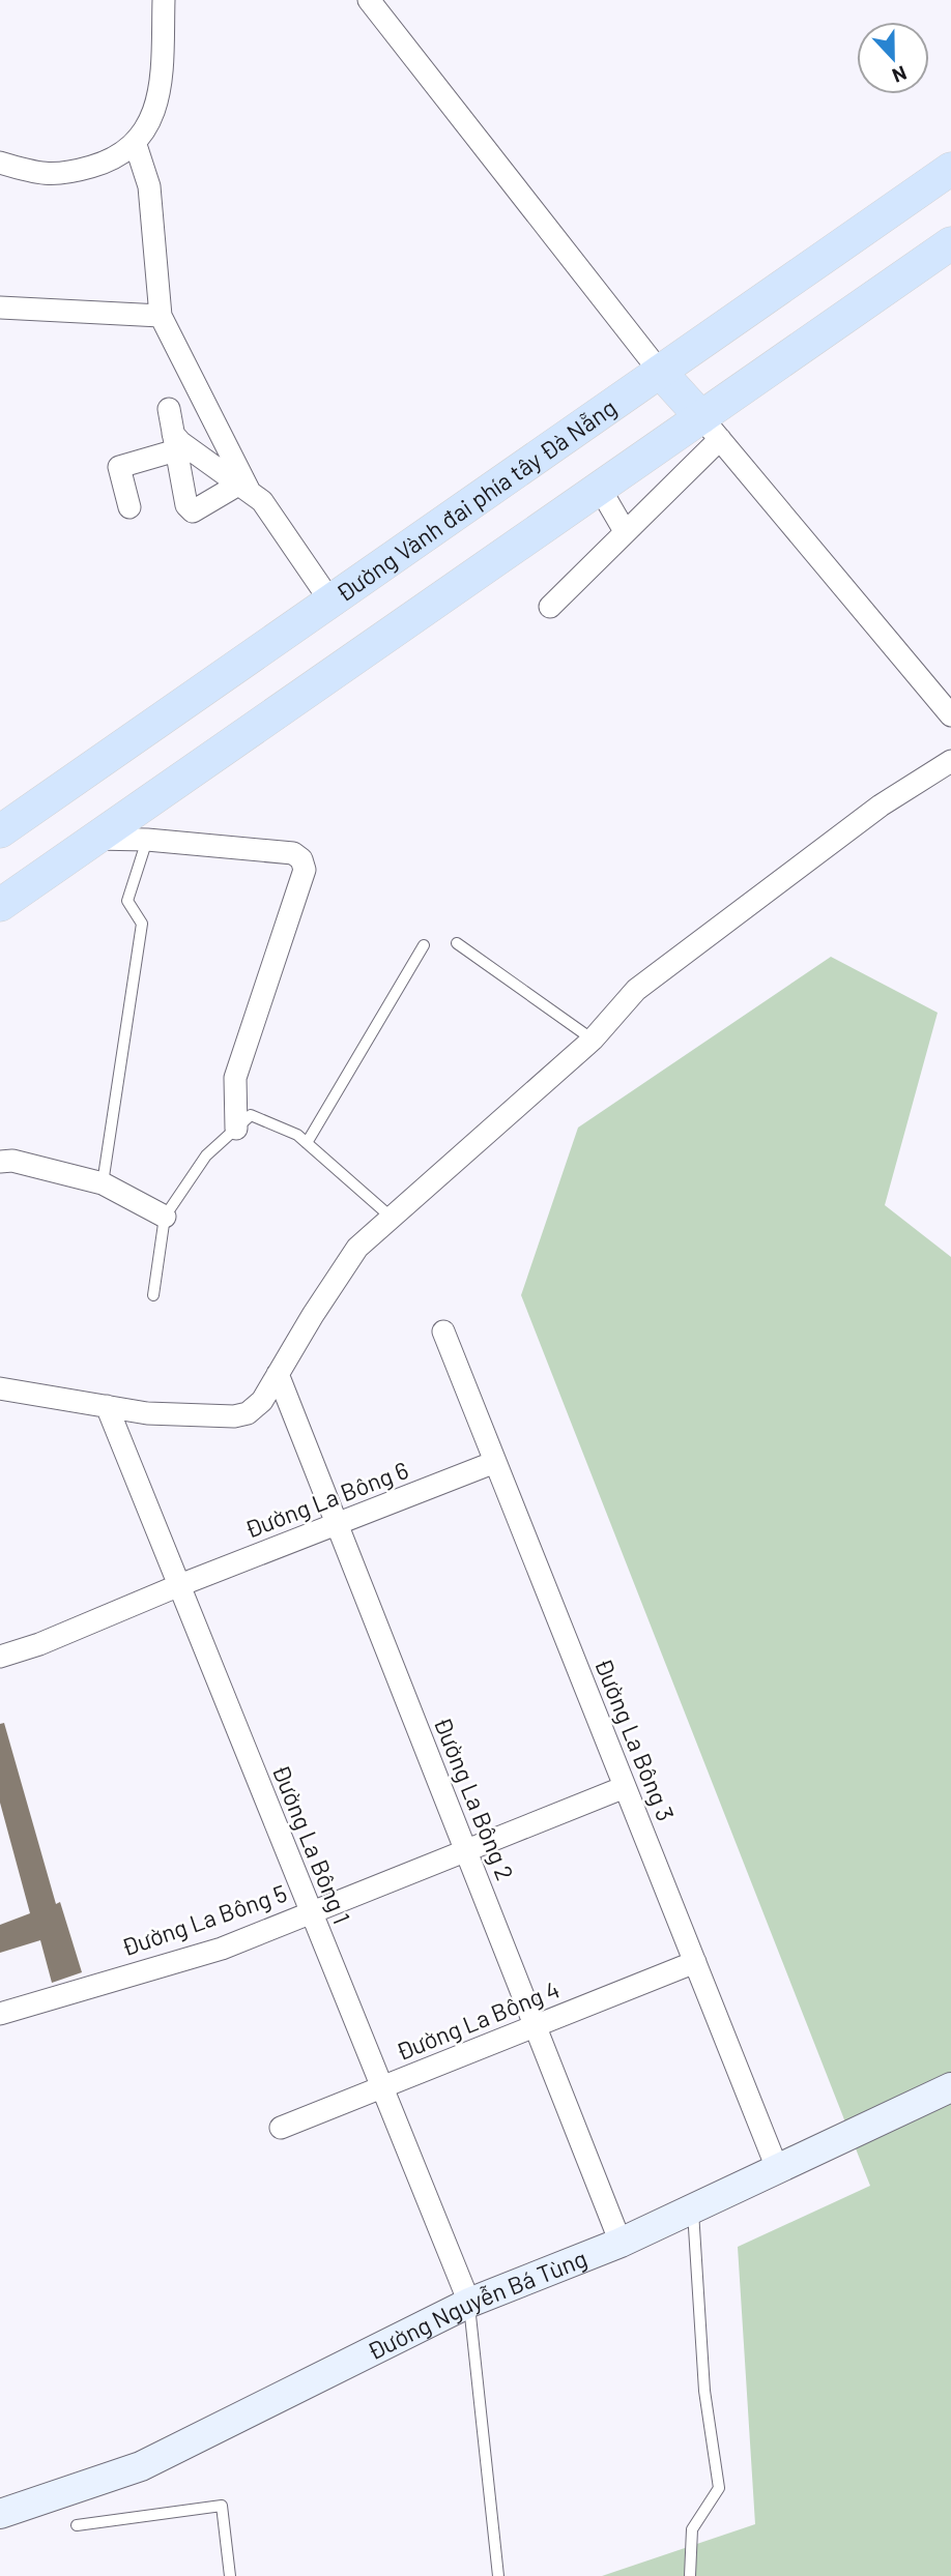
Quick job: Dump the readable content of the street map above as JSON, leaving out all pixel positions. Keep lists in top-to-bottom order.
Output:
{
  "streets": {
    "main road": ["Đường Vành đai phía tây Đà Nẵng", "Đường Nguyễn Bá Tùng"],
    "street": [
      "Đường La Bông 6",
      "Đường La Bông 3",
      "Đường La Bông 2",
      "Đường La Bông 1",
      "Đường La Bông 5",
      "Đường La Bông 4"
    ]
  },
  "crossings": [
    ["Đường La Bông 6", "Đường La Bông 3"],
    ["Đường La Bông 6", "Đường La Bông 2"],
    ["Đường La Bông 6", "Đường La Bông 1"],
    ["Đường La Bông 3", "Đường La Bông 5"],
    ["Đường La Bông 3", "Đường La Bông 4"],
    ["Đường La Bông 3", "Đường Nguyễn Bá Tùng"],
    ["Đường La Bông 2", "Đường La Bông 5"],
    ["Đường La Bông 2", "Đường La Bông 4"],
    ["Đường La Bông 2", "Đường Nguyễn Bá Tùng"],
    ["Đường La Bông 1", "Đường La Bông 5"],
    ["Đường La Bông 1", "Đường La Bông 4"],
    ["Đường La Bông 1", "Đường Nguyễn Bá Tùng"]
  ],
  "north": "bottom"
}
